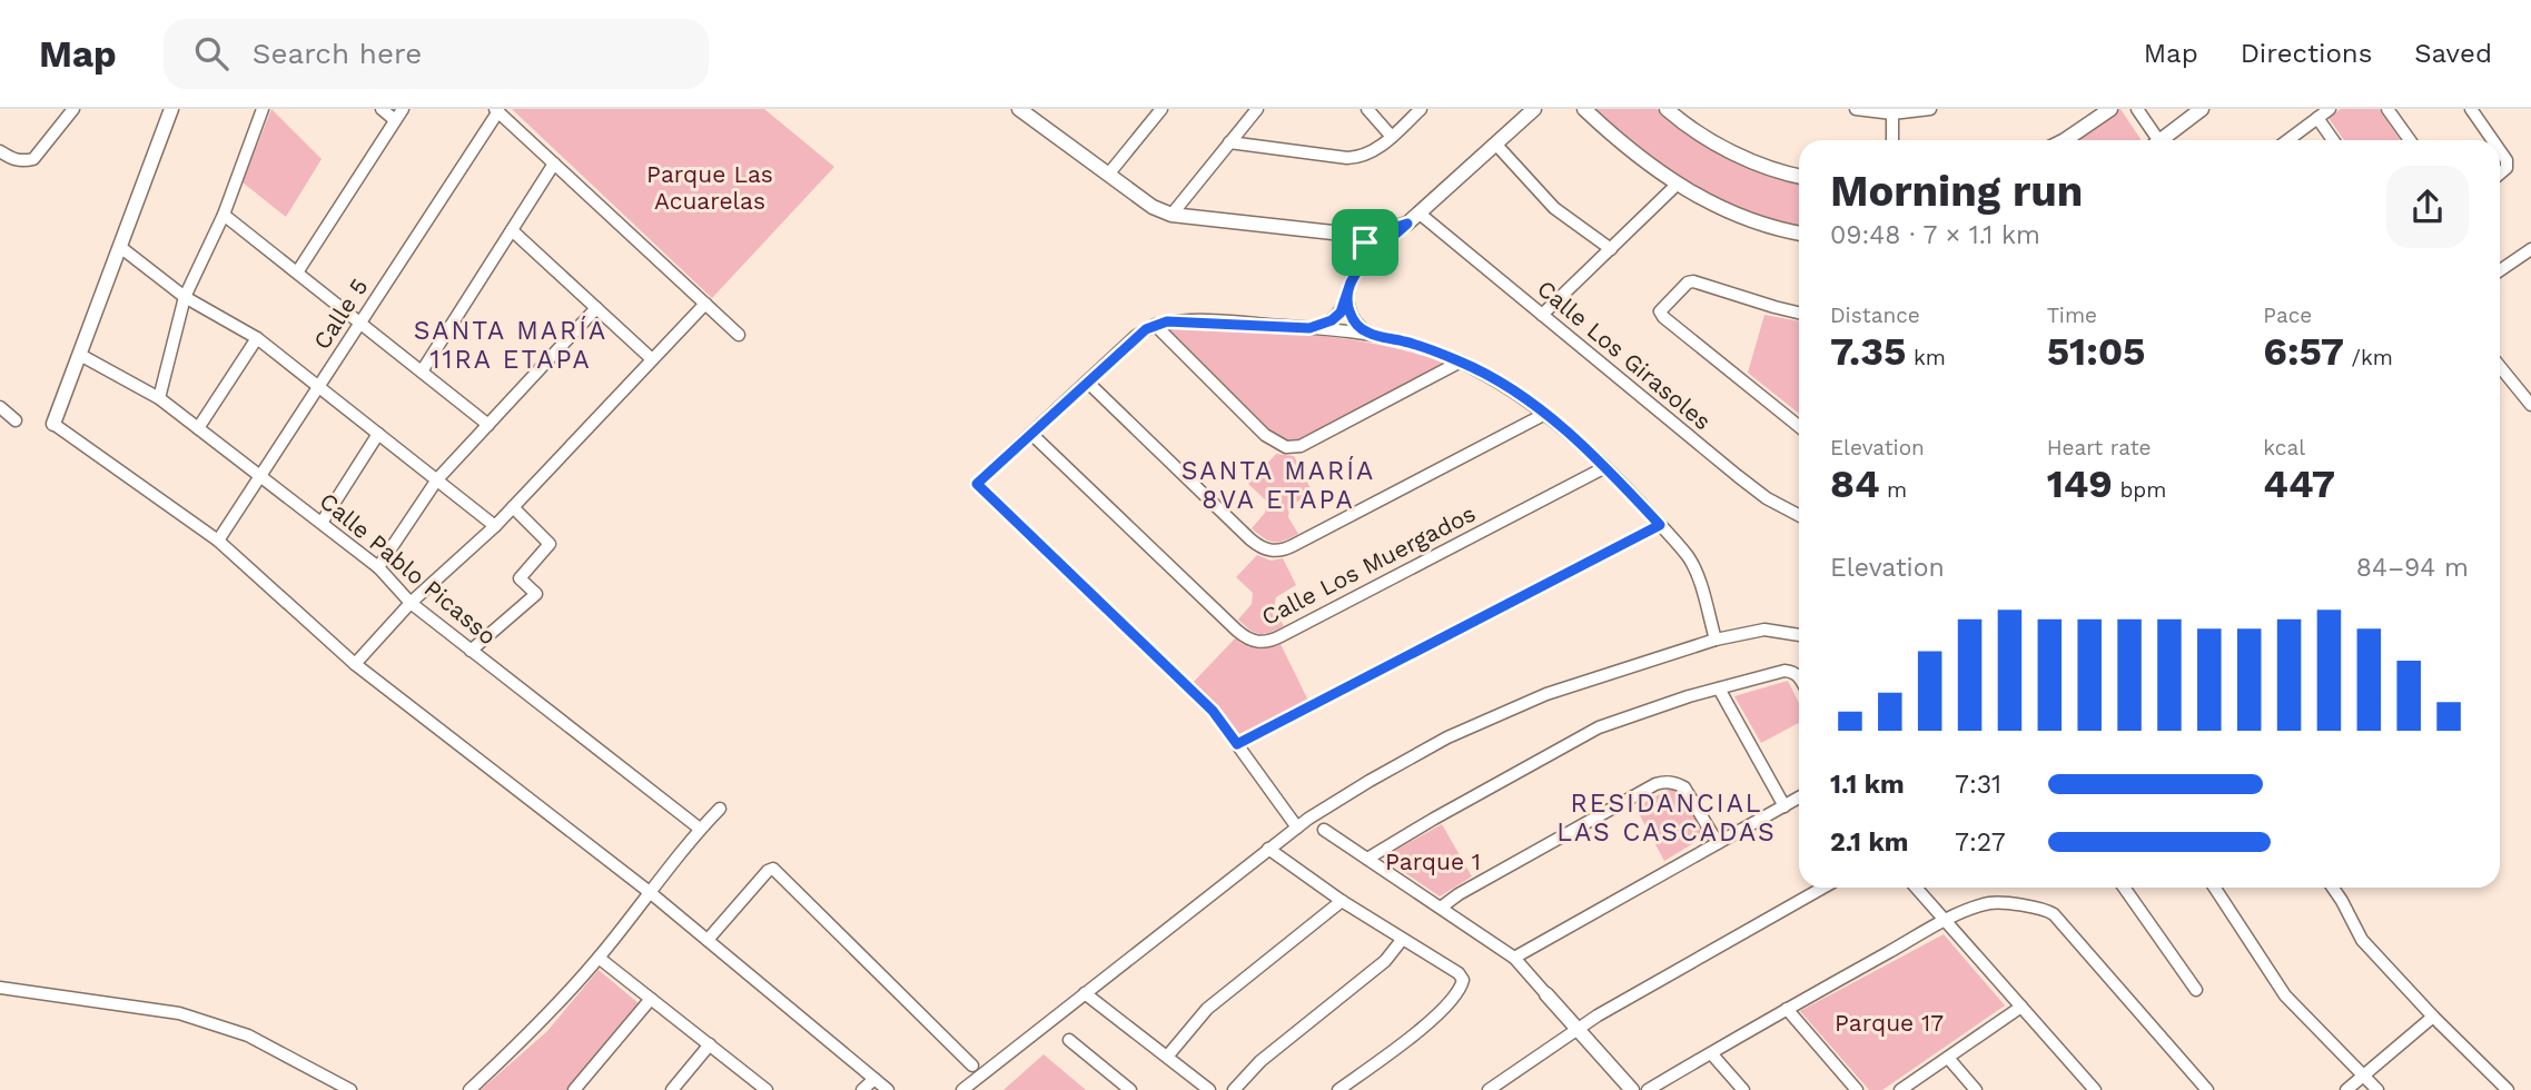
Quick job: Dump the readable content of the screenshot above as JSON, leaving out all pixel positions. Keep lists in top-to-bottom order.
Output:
{
  "streets": {
    "street": [
      "Calle 5",
      "Calle Los Girasoles",
      "Calle Los Muergados",
      "Calle Pablo Picasso"
    ]
  },
  "crossings": [
    ["Calle 5", "Calle Pablo Picasso"]
  ],
  "districts": ["SANTA MARÍA 11RA ETAPA", "SANTA MARÍA 8VA ETAPA", "RESIDANCIAL LAS CASCADAS"],
  "parks": ["Parque Las Acuarelas", "Parque 1", "Parque 17"],
  "page": {
    "header": "Map",
    "search": "Search here",
    "nav": ["Map", "Directions", "Saved"],
    "heading": ["Morning run", "09:48 · 7 × 1.1 km"],
    "stats": [
      ["Distance", "7.35 km"],
      ["Time", "51:05"],
      ["Pace", "6:57 /km"],
      ["Elevation", "84 m"],
      ["Heart rate", "149 bpm"],
      ["kcal", "447"]
    ],
    "chart": ["Elevation", "84–94 m"],
    "list": [
      {
        "name": "1.1 km",
        "note": "7:31"
      },
      {
        "name": "2.1 km",
        "note": "7:27"
      }
    ]
  }
}
